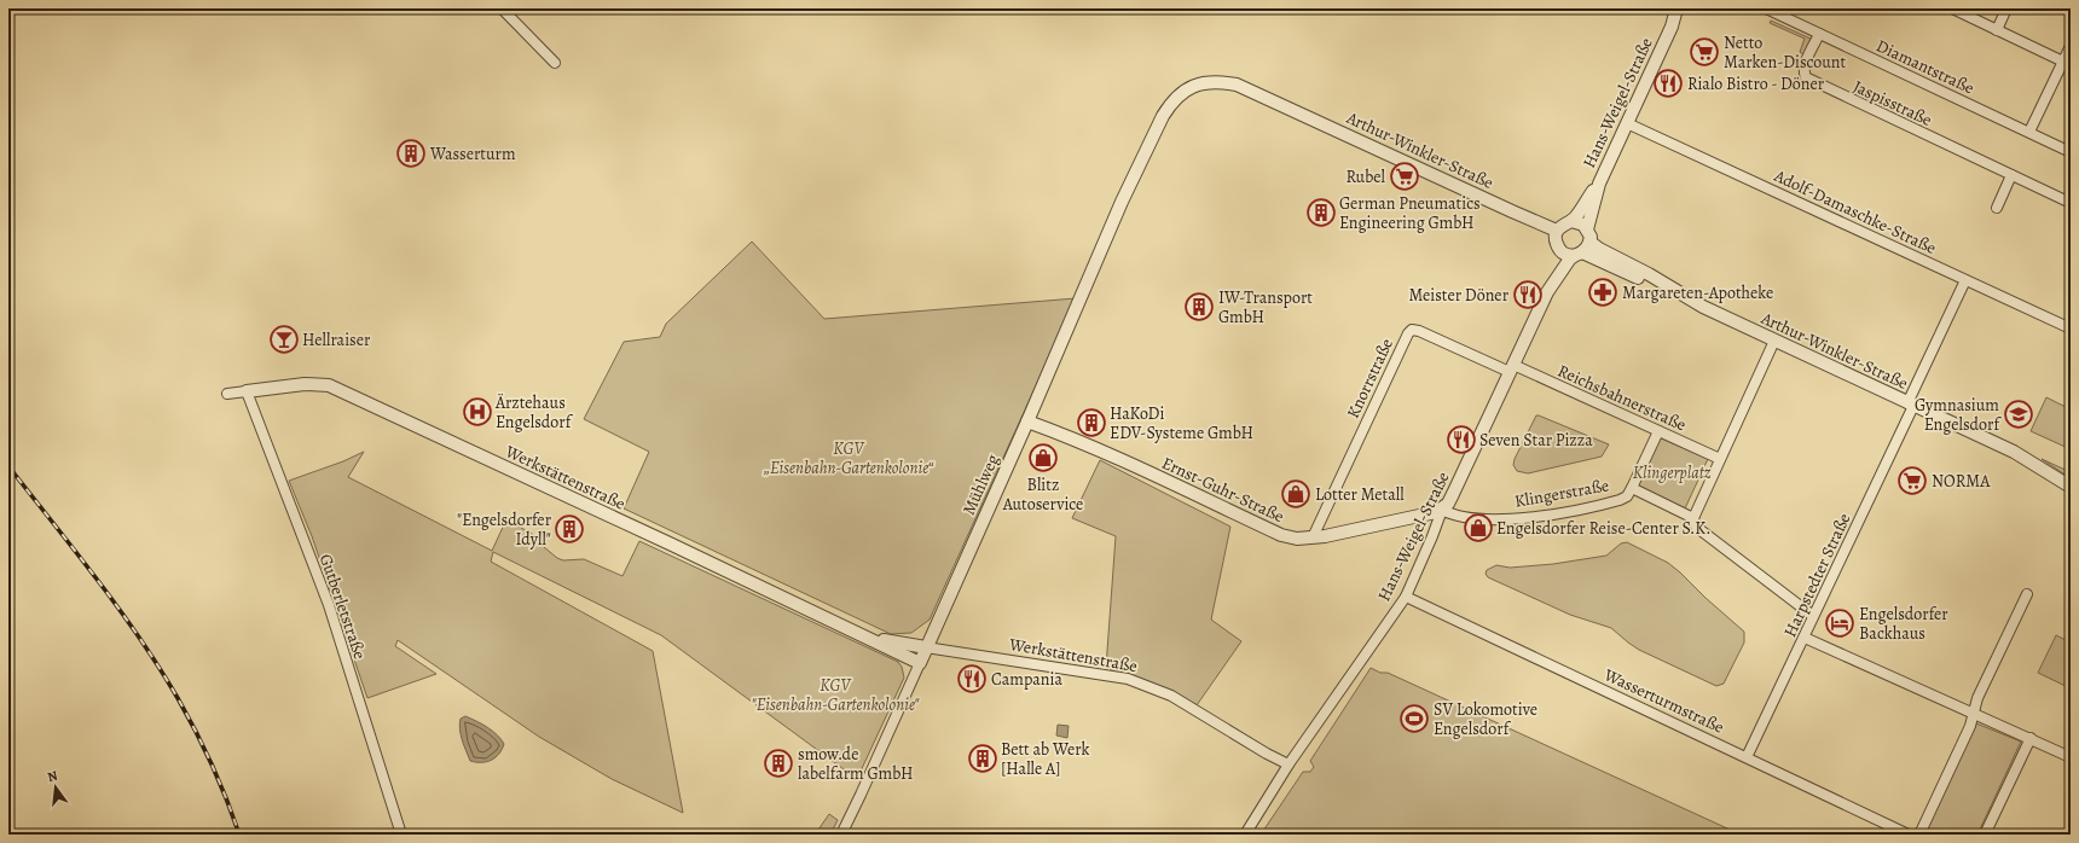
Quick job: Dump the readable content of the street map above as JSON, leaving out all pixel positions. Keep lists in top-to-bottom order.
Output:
{
  "streets": {
    "street": [
      "Diamantstraße",
      "Hans-Weigel-Straße",
      "Jaspisstraße",
      "Arthur-Winkler-Straße",
      "Adolf-Damaschke-Straße",
      "Knorrstraße",
      "Reichsbahnerstraße",
      "Werkstättenstraße",
      "Mühlweg",
      "Ernst-Guhr-Straße",
      "Klingerstraße",
      "Harpstedter Straße",
      "Gutberletstraße",
      "Wasserturmstraße"
    ]
  },
  "crossings": [
    ["Diamantstraße", "Jaspisstraße"],
    ["Hans-Weigel-Straße", "Arthur-Winkler-Straße"],
    ["Hans-Weigel-Straße", "Adolf-Damaschke-Straße"],
    ["Hans-Weigel-Straße", "Knorrstraße"],
    ["Hans-Weigel-Straße", "Reichsbahnerstraße"],
    ["Hans-Weigel-Straße", "Werkstättenstraße"],
    ["Hans-Weigel-Straße", "Ernst-Guhr-Straße"],
    ["Hans-Weigel-Straße", "Klingerstraße"],
    ["Hans-Weigel-Straße", "Wasserturmstraße"],
    ["Arthur-Winkler-Straße", "Mühlweg"],
    ["Arthur-Winkler-Straße", "Harpstedter Straße"],
    ["Adolf-Damaschke-Straße", "Harpstedter Straße"],
    ["Knorrstraße", "Reichsbahnerstraße"],
    ["Knorrstraße", "Ernst-Guhr-Straße"],
    ["Werkstättenstraße", "Mühlweg"],
    ["Werkstättenstraße", "Gutberletstraße"],
    ["Mühlweg", "Ernst-Guhr-Straße"],
    ["Ernst-Guhr-Straße", "Klingerstraße"],
    ["Klingerstraße", "Harpstedter Straße"],
    ["Harpstedter Straße", "Wasserturmstraße"]
  ],
  "parks": ["KGV „Eisenbahn-Gartenkolonie“", "Klingerplatz", "KGV \"Eisenbahn-Gartenkolonie\""],
  "places": {
    "supermarket": ["Netto Marken-Discount", "Rubel", "NORMA"],
    "restaurant": [
      "Rialo Bistro - Döner",
      "Meister Döner",
      "Seven Star Pizza",
      "Campania"
    ],
    "building": [
      "Wasserturm",
      "German Pneumatics Engineering GmbH",
      "IW-Transport GmbH",
      "HaKoDi EDV-Systeme GmbH",
      "\"Engelsdorfer Idyll\"",
      "Bett ab Werk [Halle A]",
      "smow.de labelfarm GmbH"
    ],
    "pharmacy": ["Margareten-Apotheke"],
    "bar": ["Hellraiser"],
    "hospital": ["Ärztehaus Engelsdorf"],
    "school or university": ["Gymnasium Engelsdorf"],
    "shop": ["Blitz Autoservice", "Lotter Metall", "Engelsdorfer Reise-Center S.K."],
    "hotel": ["Engelsdorfer Backhaus"],
    "sports": ["SV Lokomotive Engelsdorf"]
  },
  "north": "top"
}
